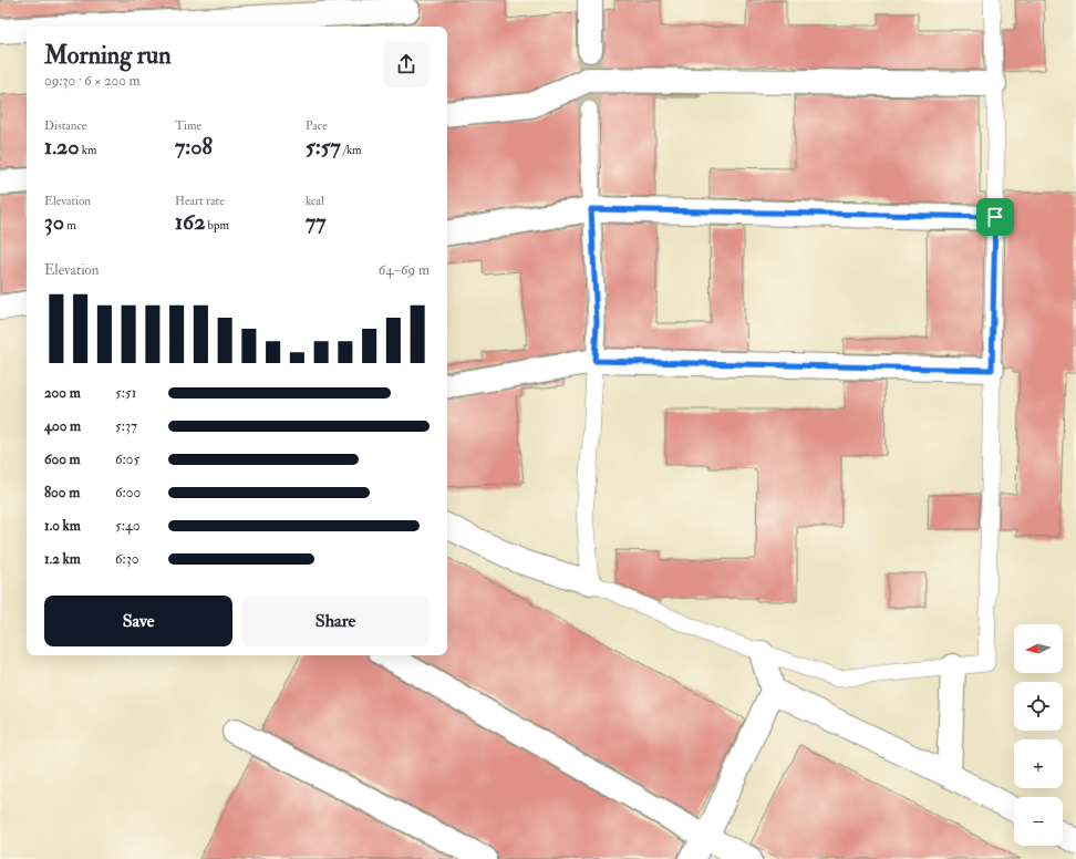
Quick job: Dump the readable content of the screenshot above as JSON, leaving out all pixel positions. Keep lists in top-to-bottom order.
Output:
{
  "north": "left",
  "page": {
    "heading": ["Morning run", "09:30 · 6 × 200 m"],
    "stats": [
      ["Distance", "1.20 km"],
      ["Time", "7:08"],
      ["Pace", "5:57 /km"],
      ["Elevation", "30 m"],
      ["Heart rate", "162 bpm"],
      ["kcal", "77"]
    ],
    "chart": ["Elevation", "64–69 m"],
    "list": [
      {
        "name": "200 m",
        "note": "5:51"
      },
      {
        "name": "400 m",
        "note": "5:37"
      },
      {
        "name": "600 m",
        "note": "6:05"
      },
      {
        "name": "800 m",
        "note": "6:00"
      },
      {
        "name": "1.0 km",
        "note": "5:40"
      },
      {
        "name": "1.2 km",
        "note": "6:30"
      }
    ],
    "buttons": ["Save", "Share"],
    "map_buttons": ["+", "−"]
  }
}
